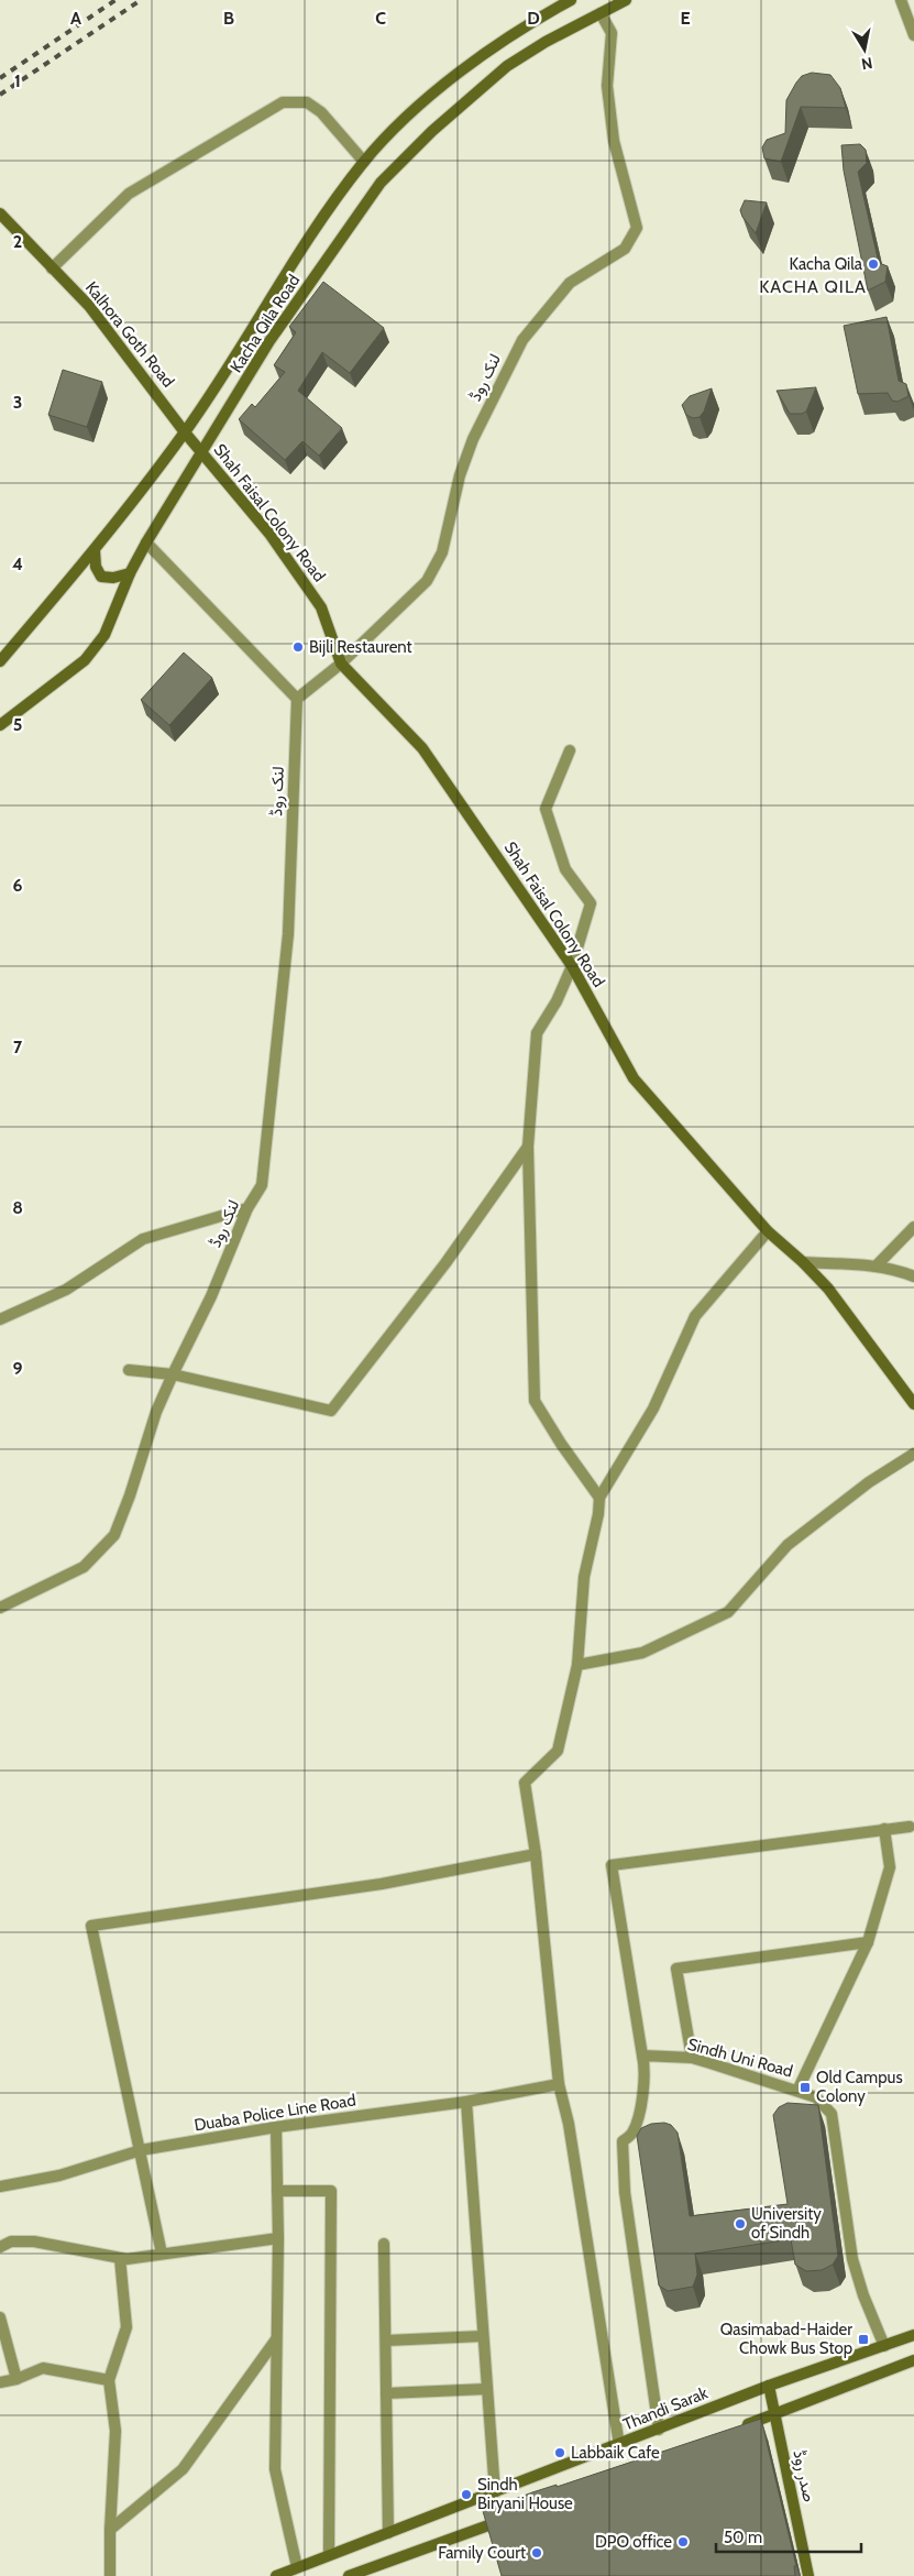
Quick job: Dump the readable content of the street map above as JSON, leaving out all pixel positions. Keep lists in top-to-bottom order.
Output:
{
  "streets": {
    "street": [
      "Kacha Qila Road",
      "Kalhora Goth Road",
      "لنک روڈ",
      "Shah Faisal Colony Road",
      "Sindh Uni Road",
      "Duaba Police Line Road",
      "Thandi Sarak",
      "صدر روڈ"
    ]
  },
  "crossings": [
    ["Kacha Qila Road", "Kalhora Goth Road"],
    ["Kacha Qila Road", "لنک روڈ"],
    ["Kacha Qila Road", "Shah Faisal Colony Road"],
    ["Kalhora Goth Road", "Shah Faisal Colony Road"],
    ["لنک روڈ", "Shah Faisal Colony Road"],
    ["Sindh Uni Road", "Thandi Sarak"],
    ["Thandi Sarak", "صدر روڈ"]
  ],
  "districts": ["KACHA QILA"],
  "places": {
    "other": [
      "Kacha Qila",
      "Bijli Restaurent",
      "University of Sindh",
      "Labbaik Cafe",
      "Sindh Biryani House",
      "DPO office",
      "Family Court"
    ],
    "transit": ["Old Campus Colony", "Qasimabad-Haider Chowk Bus Stop"]
  },
  "scale_bar": "50 m",
  "north": "bottom",
  "grid": {
    "columns": [
      "A",
      "B",
      "C",
      "D",
      "E"
    ],
    "rows": [
      "1",
      "2",
      "3",
      "4",
      "5",
      "6",
      "7",
      "8",
      "9"
    ]
  }
}
